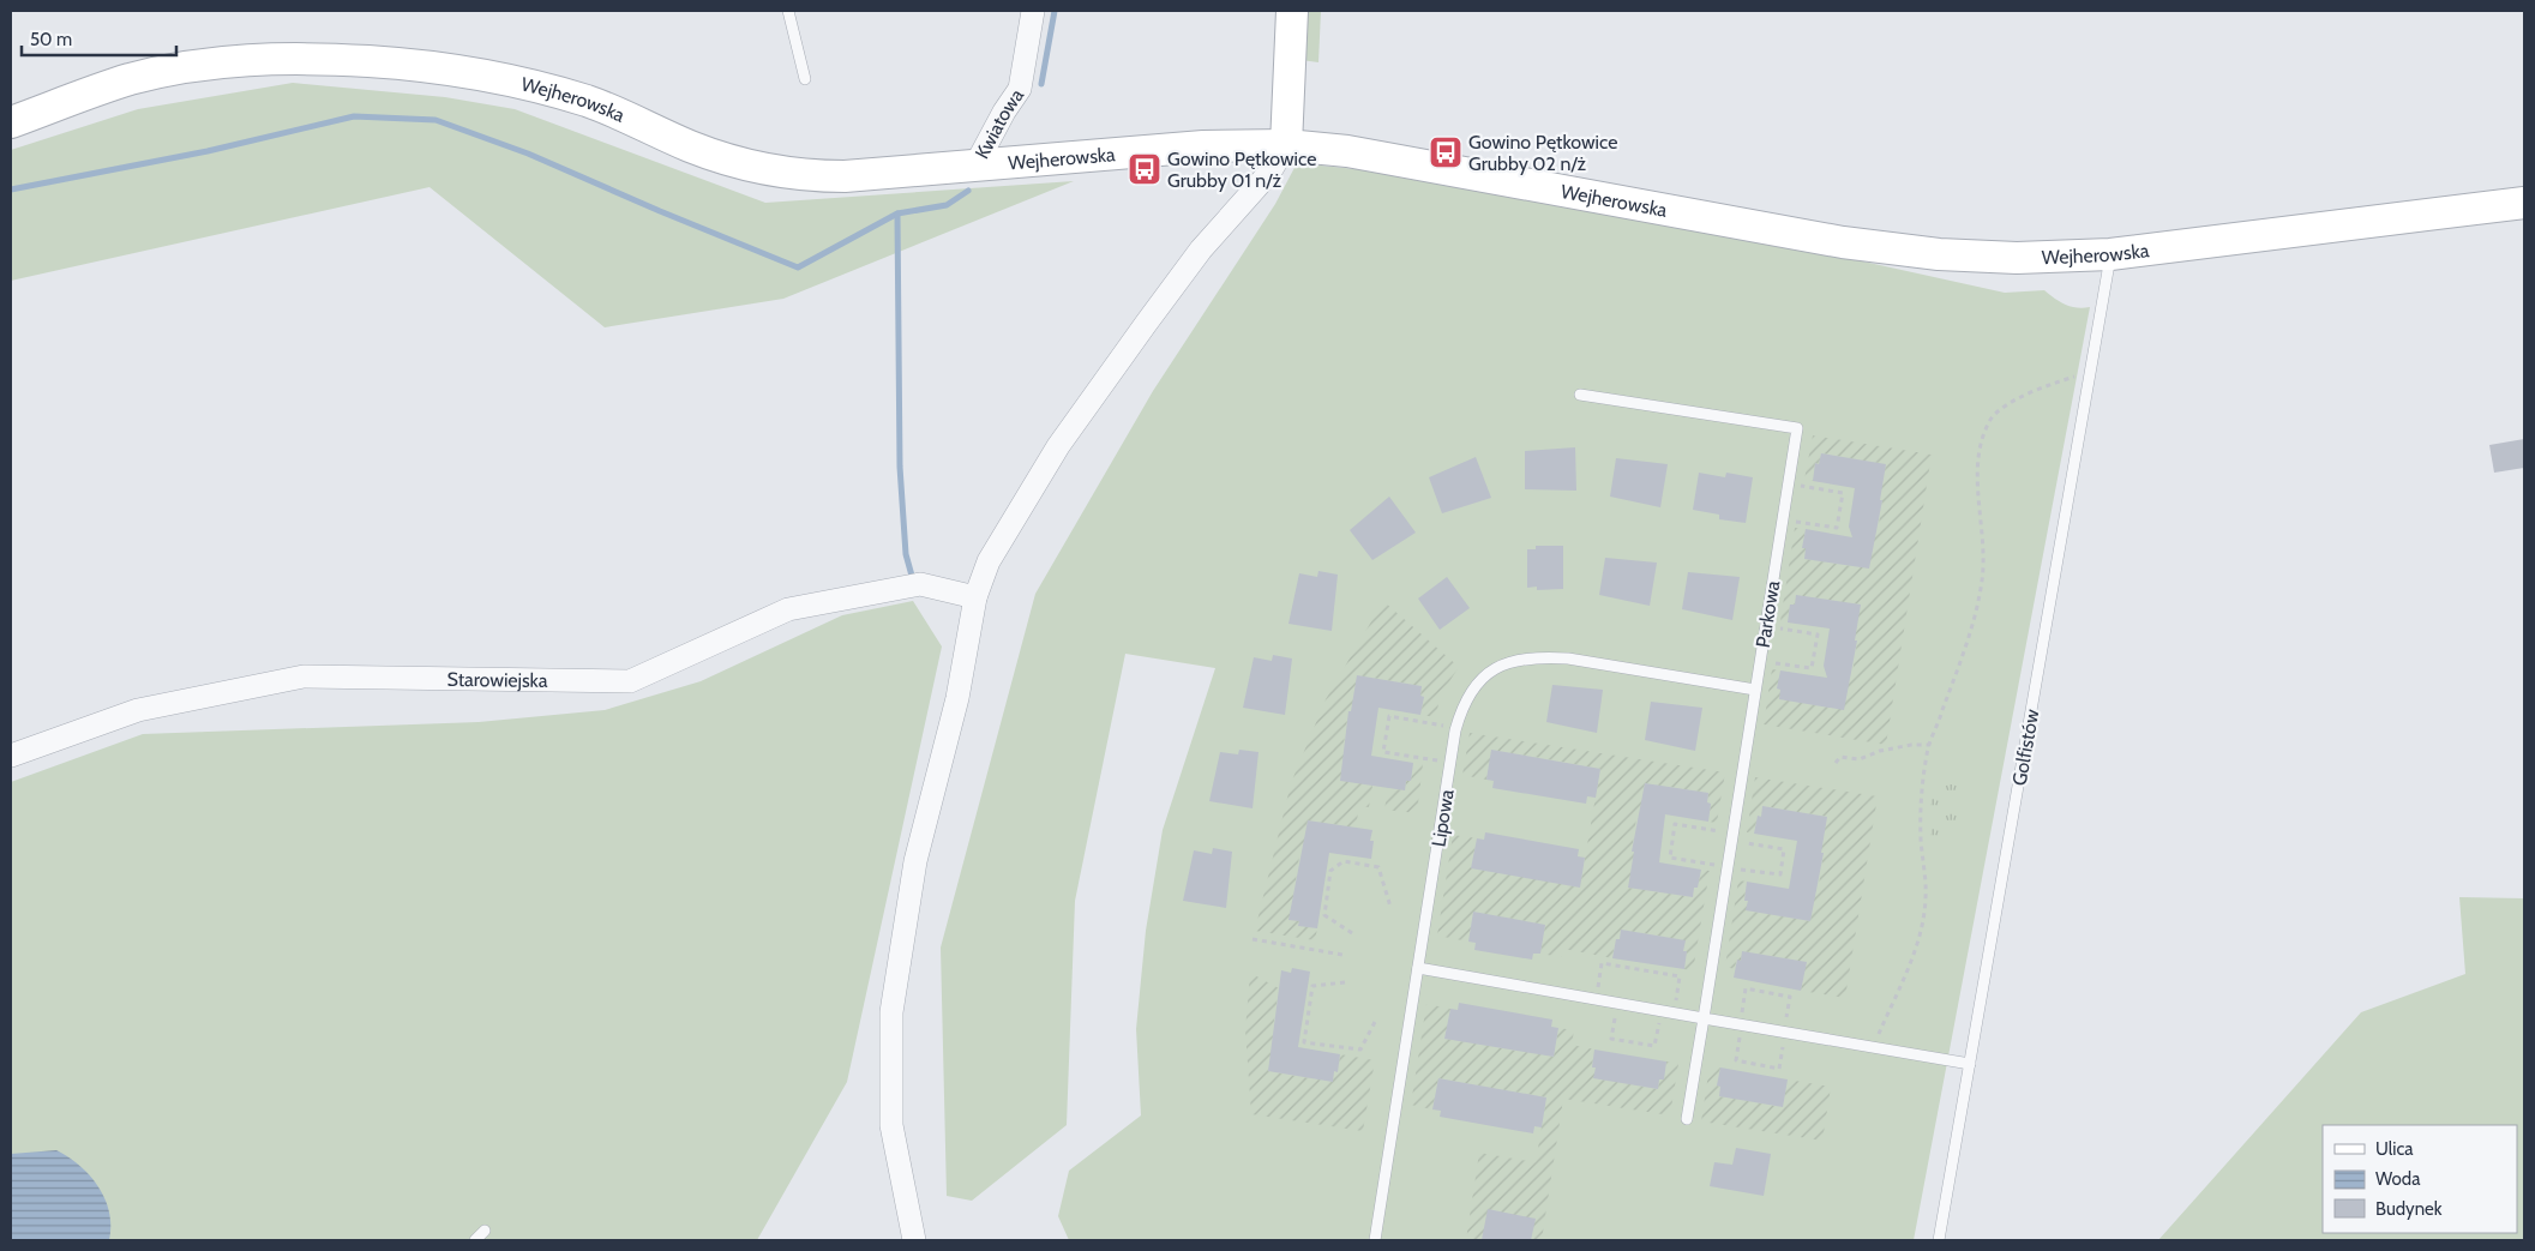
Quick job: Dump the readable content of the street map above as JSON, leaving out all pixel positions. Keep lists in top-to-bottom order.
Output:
{
  "streets": {
    "street": ["Wejherowska", "Kwiatowa", "Starowiejska"],
    "lane": ["Parkowa", "Golfistów", "Lipowa"]
  },
  "crossings": [
    ["Wejherowska", "Kwiatowa"],
    ["Wejherowska", "Golfistów"],
    ["Parkowa", "Lipowa"]
  ],
  "places": {
    "bus stop": ["Gowino Pętkowice Grubby 02 n/ż", "Gowino Pętkowice Grubby 01 n/ż"]
  },
  "legend": ["Ulica", "Woda", "Budynek"],
  "scale_bar": "50 m"
}
